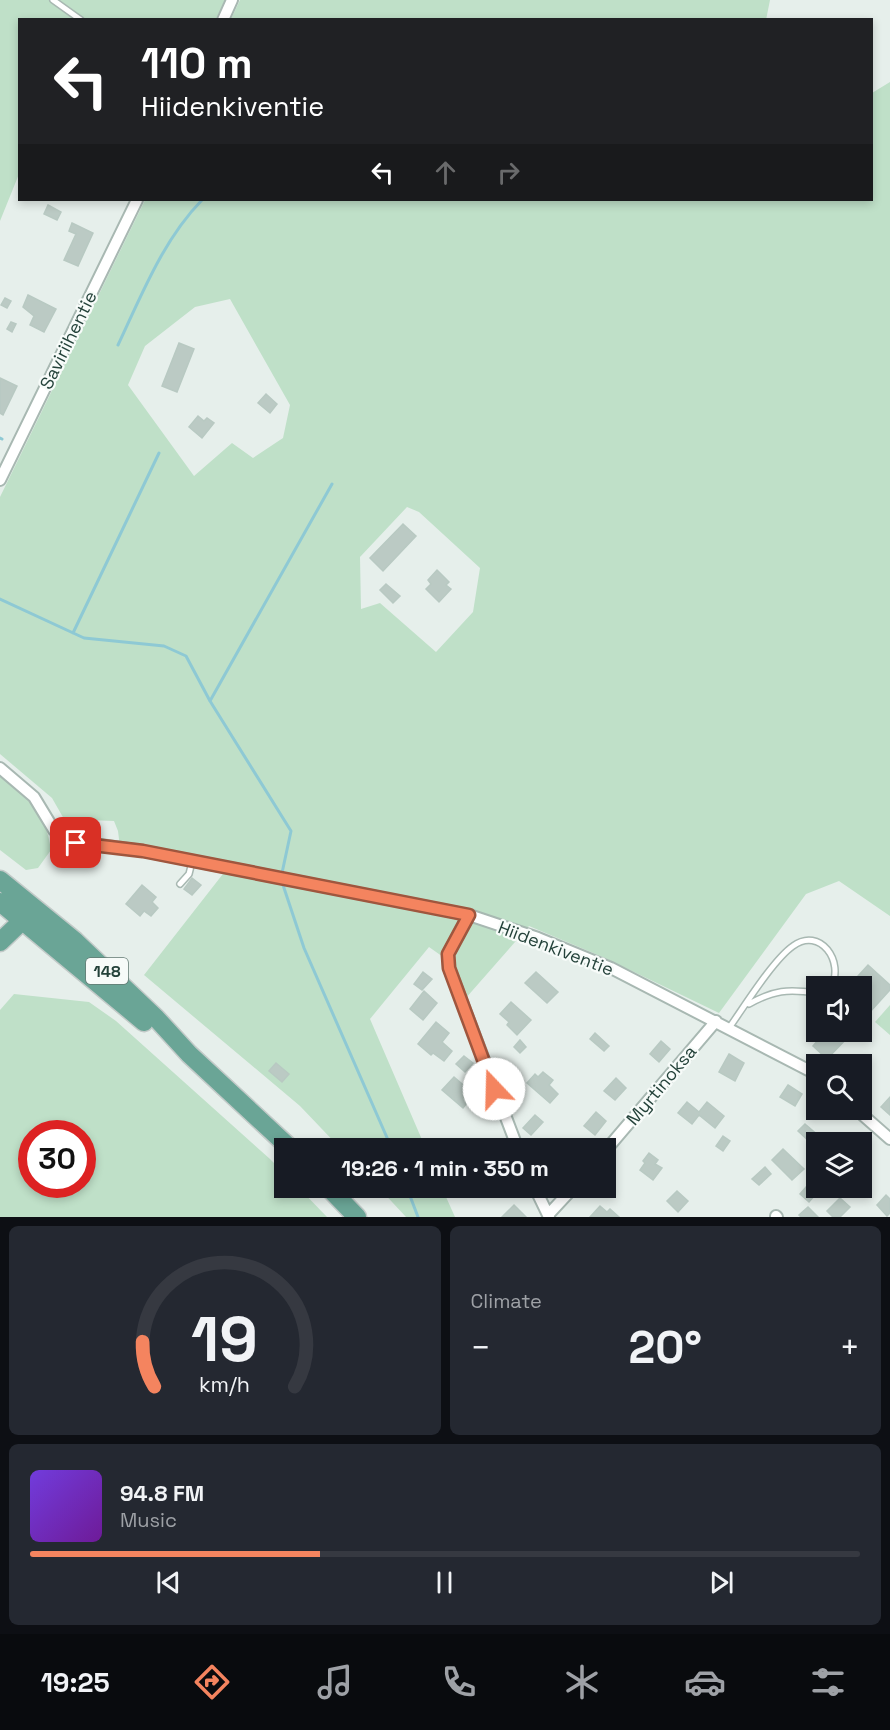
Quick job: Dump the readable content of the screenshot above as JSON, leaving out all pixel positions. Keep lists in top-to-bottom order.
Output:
{
  "streets": {
    "main road": ["148"],
    "street": ["Saviriihentie", "Hiidenkiventie", "Myrtinoksa"]
  },
  "crossings": [
    ["Hiidenkiventie", "Myrtinoksa"]
  ],
  "page": {
    "turn": ["110 m", "Hiidenkiventie"],
    "limit": "30",
    "trip": "19:26 · 1 min · 350 m",
    "tile": "Climate",
    "heat": ["−", "20°", "+"],
    "song": ["94.8 FM", "Music"],
    "tabs": "19:25",
    "gauge": ["19", "km/h"]
  }
}
